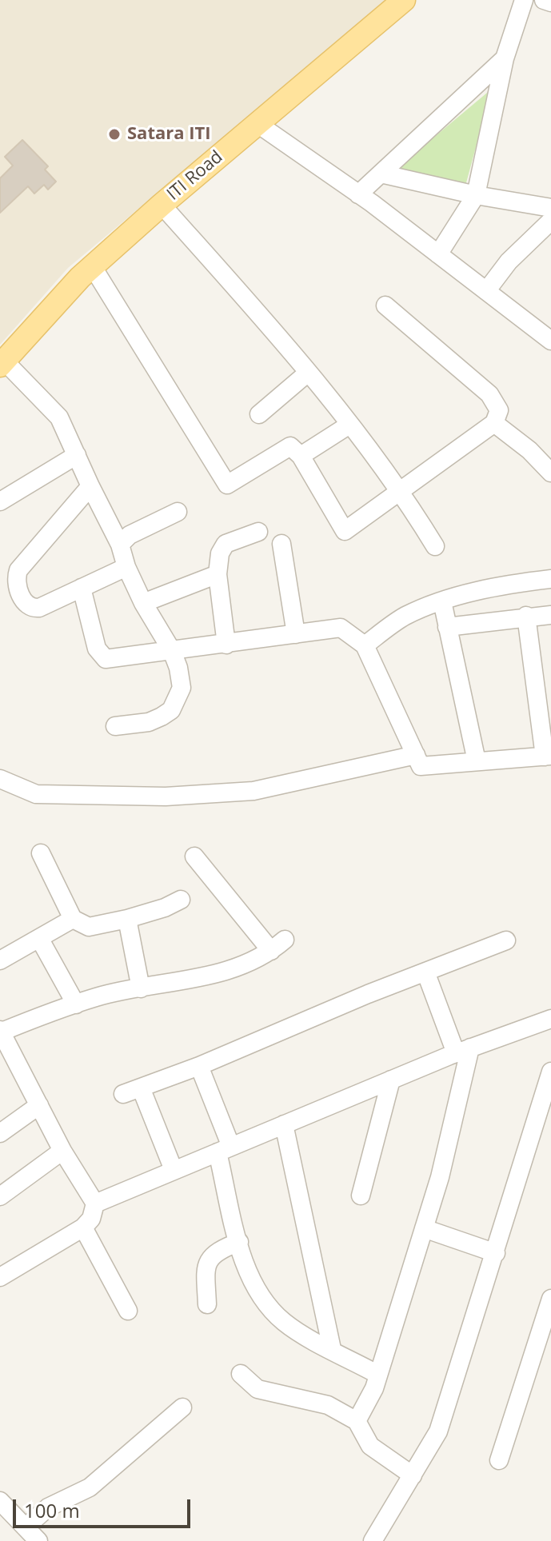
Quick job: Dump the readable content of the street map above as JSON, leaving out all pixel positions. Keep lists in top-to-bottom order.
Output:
{
  "streets": {
    "main road": ["ITI Road"]
  },
  "places": ["Satara ITI"],
  "scale_bar": "100 m"
}
